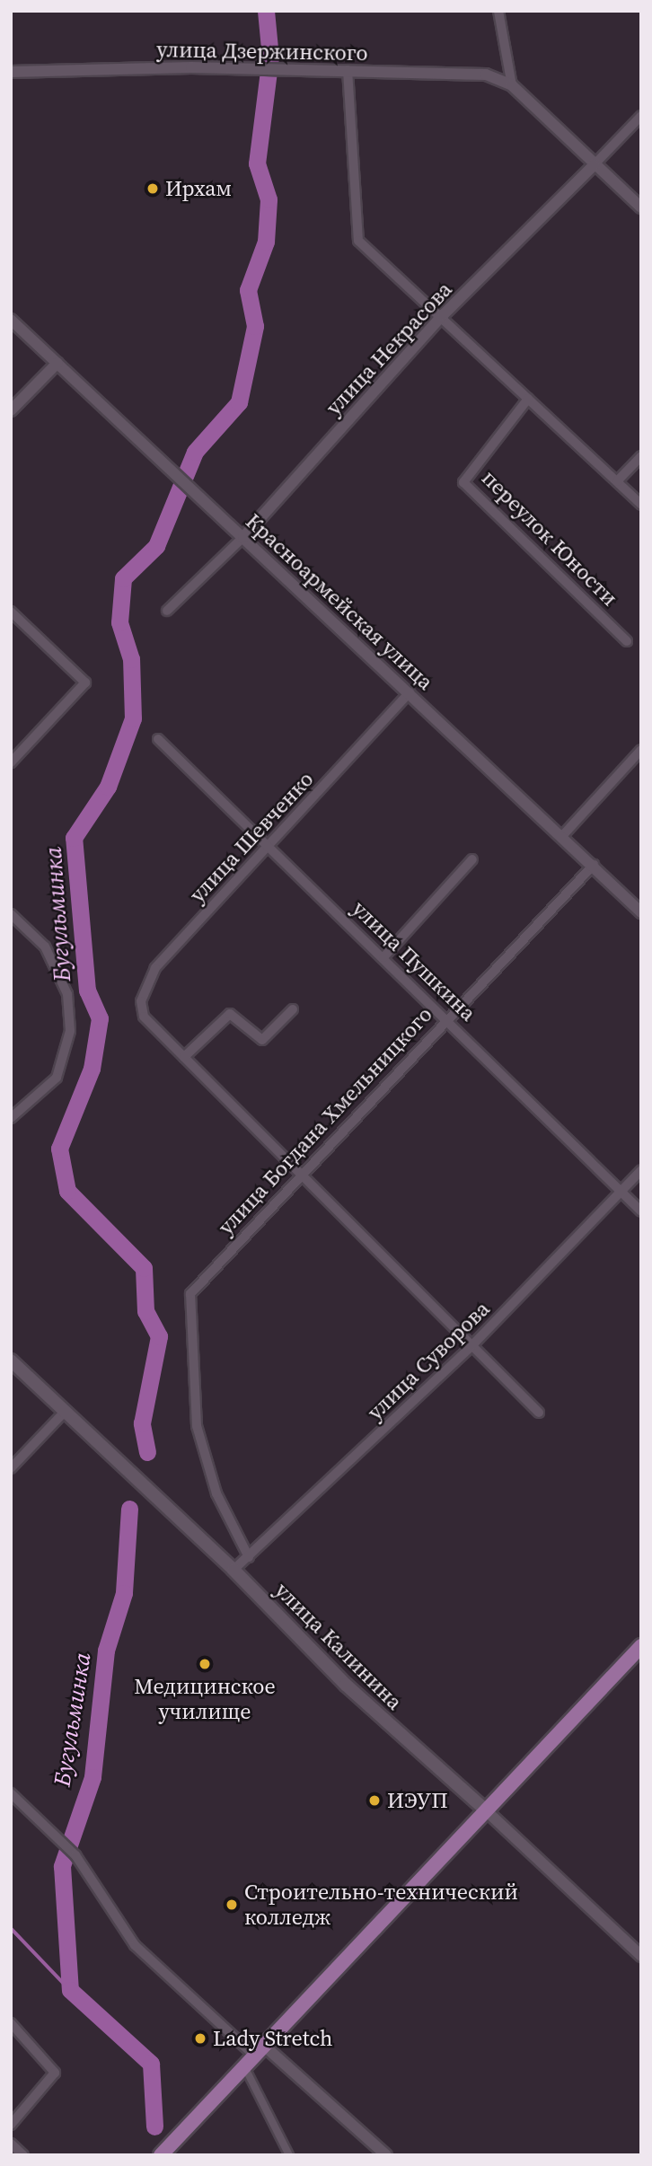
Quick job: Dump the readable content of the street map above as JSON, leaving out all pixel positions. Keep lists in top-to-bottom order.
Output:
{
  "streets": {
    "main road": ["улица Калинина"],
    "street": [
      "улица Дзержинского",
      "улица Некрасова",
      "переулок Юности",
      "Красноармейская улица",
      "улица Шевченко",
      "улица Пушкина",
      "улица Богдана Хмельницкого",
      "улица Суворова"
    ]
  },
  "crossings": [
    ["улица Некрасова", "Красноармейская улица"],
    ["Красноармейская улица", "улица Шевченко"],
    ["Красноармейская улица", "улица Богдана Хмельницкого"],
    ["улица Шевченко", "улица Пушкина"],
    ["улица Пушкина", "улица Богдана Хмельницкого"],
    ["улица Пушкина", "улица Суворова"],
    ["улица Богдана Хмельницкого", "улица Суворова"],
    ["улица Суворова", "улица Калинина"]
  ],
  "water": ["Бугульминка"],
  "places": [
    "Ирхам",
    "Медицинское училище",
    "ИЭУП",
    "Строительно-технический колледж",
    "Lady Stretch"
  ]
}
